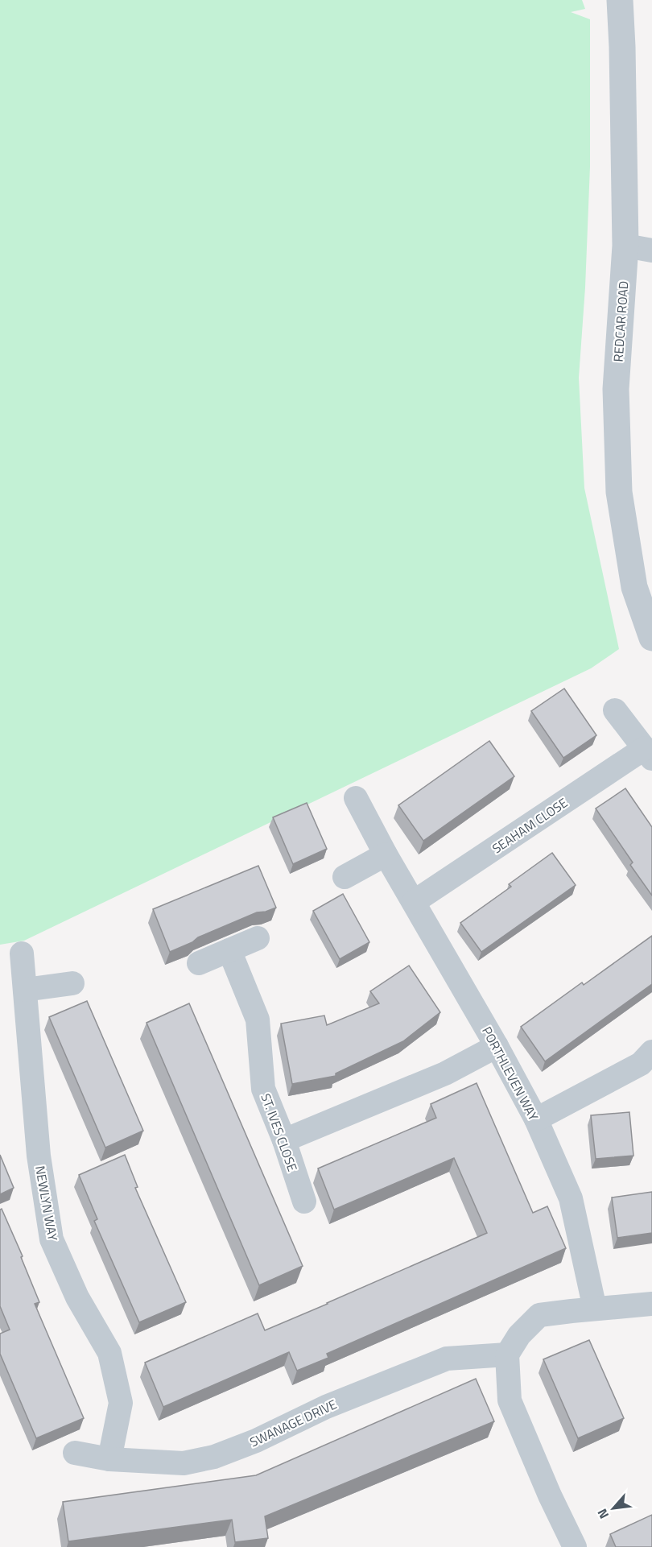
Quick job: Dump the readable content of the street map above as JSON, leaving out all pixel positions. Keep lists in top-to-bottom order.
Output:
{
  "streets": {
    "street": [
      "REDCAR ROAD",
      "SEAHAM CLOSE",
      "PORTHLEVEN WAY",
      "ST. IVES CLOSE",
      "NEWLYN WAY",
      "SWANAGE DRIVE"
    ]
  },
  "crossings": [
    ["SEAHAM CLOSE", "PORTHLEVEN WAY"],
    ["NEWLYN WAY", "SWANAGE DRIVE"]
  ],
  "north": "bottom left"
}
